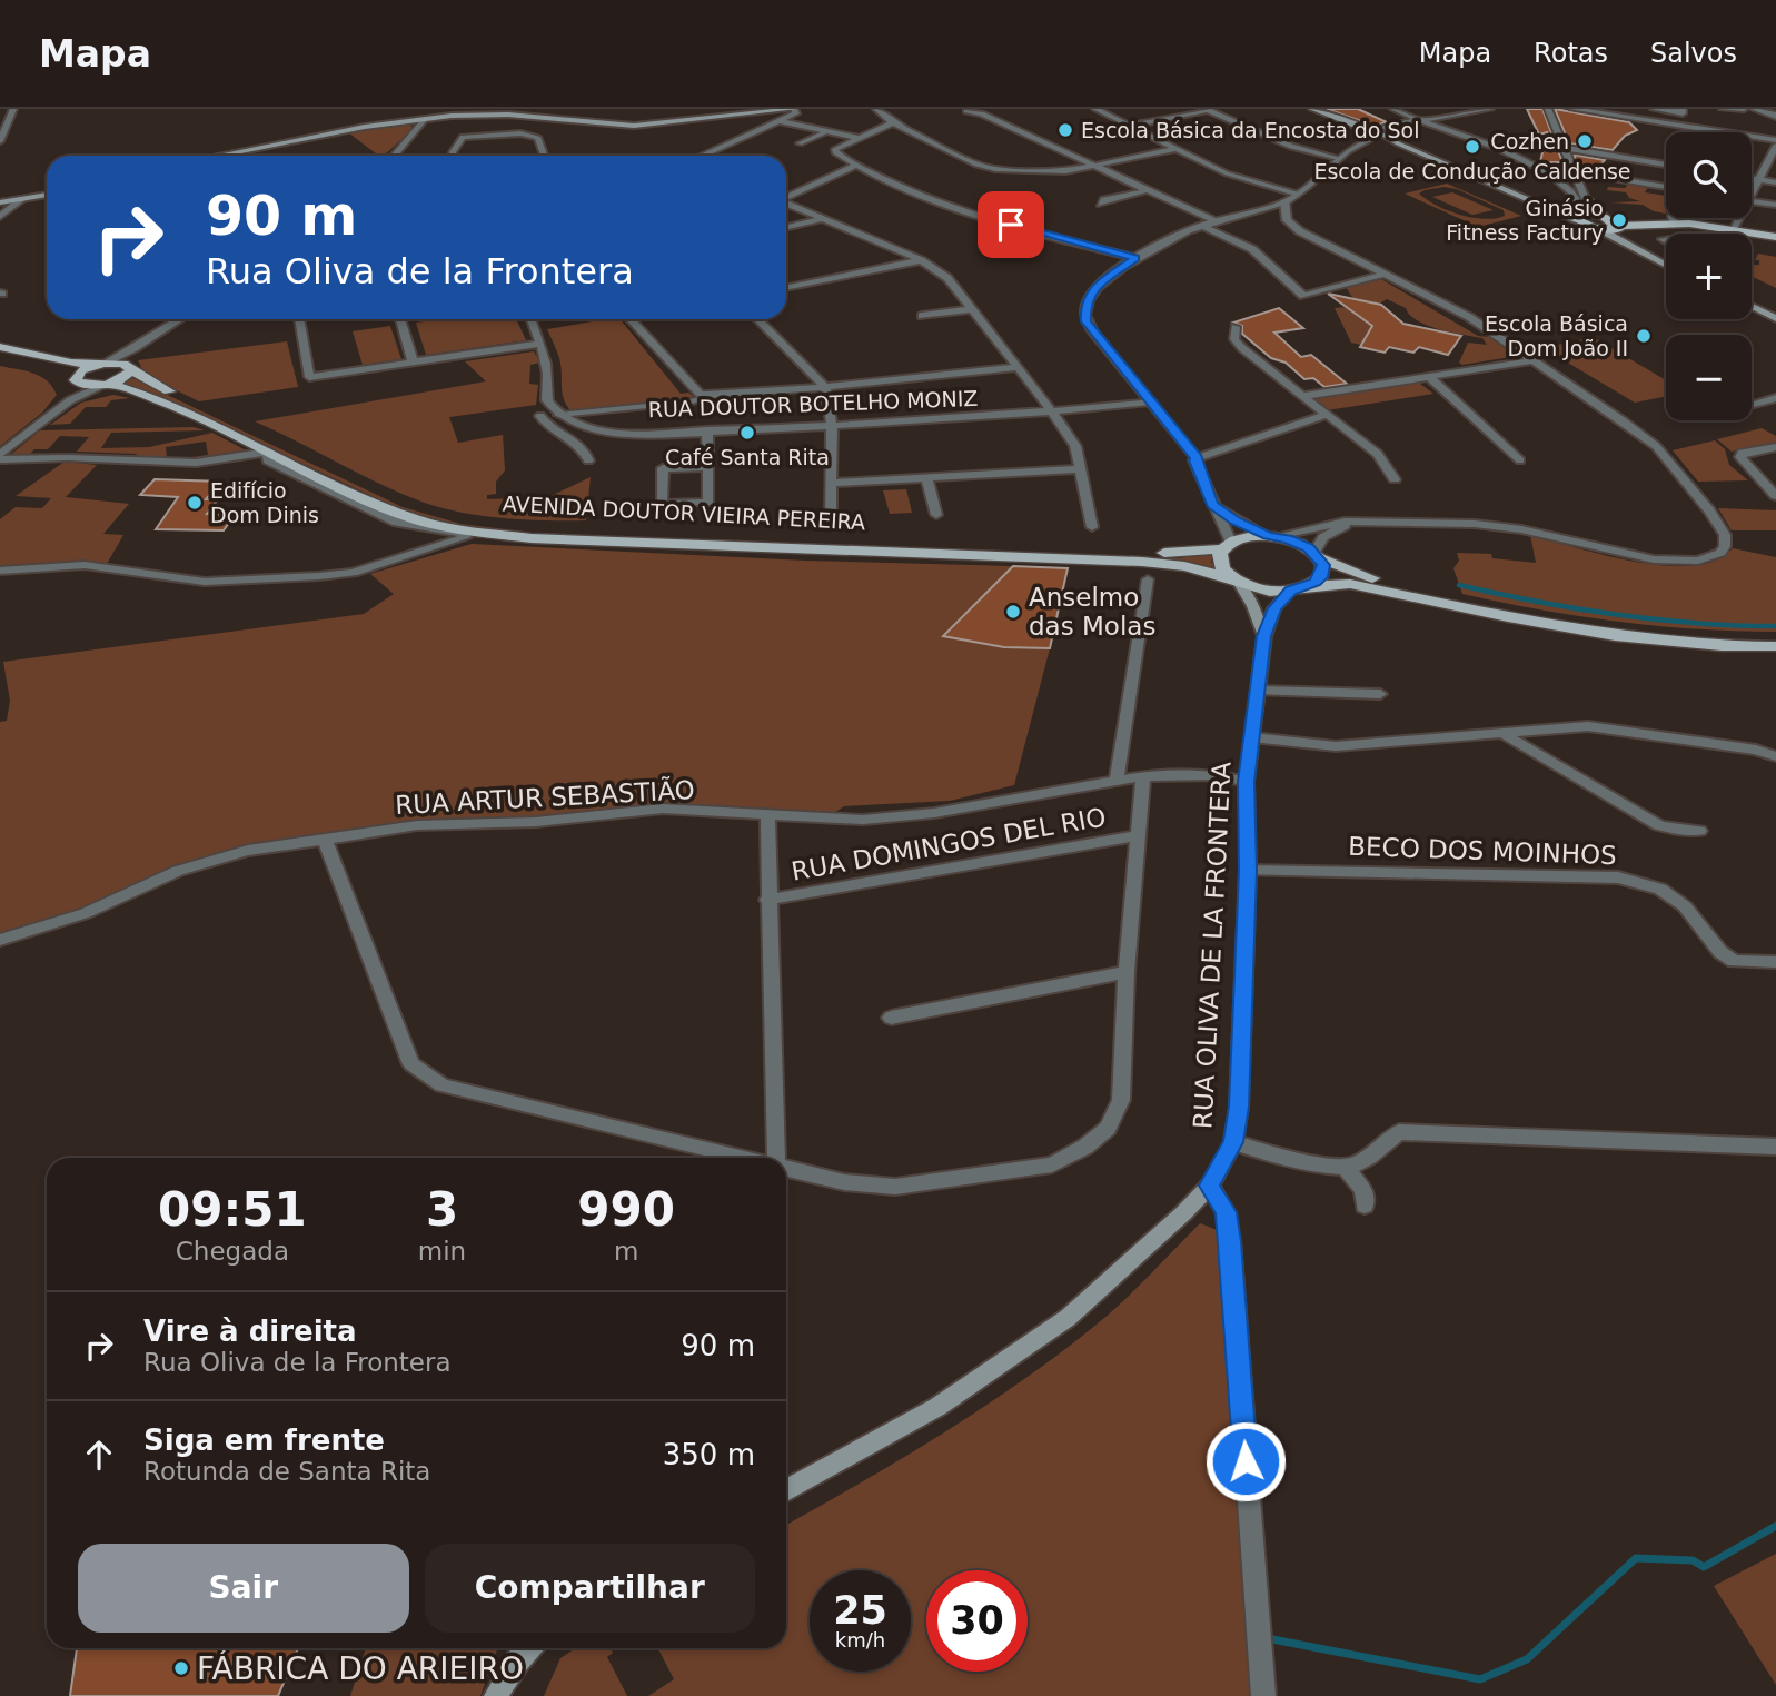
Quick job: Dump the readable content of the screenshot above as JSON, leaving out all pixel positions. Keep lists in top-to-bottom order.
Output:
{
  "streets": {
    "main road": ["AVENIDA DOUTOR VIEIRA PEREIRA", "RUA OLIVA DE LA FRONTERA"],
    "street": [
      "RUA DOUTOR BOTELHO MONIZ",
      "RUA ARTUR SEBASTIÃO",
      "RUA DOMINGOS DEL RIO",
      "BECO DOS MOINHOS"
    ]
  },
  "crossings": [
    ["AVENIDA DOUTOR VIEIRA PEREIRA", "RUA OLIVA DE LA FRONTERA"],
    ["RUA ARTUR SEBASTIÃO", "RUA OLIVA DE LA FRONTERA"],
    ["BECO DOS MOINHOS", "RUA OLIVA DE LA FRONTERA"]
  ],
  "places": [
    "Escola Básica da Encosta do Sol",
    "Cozhen",
    "Escola de Condução Caldense",
    "Ginásio Fitness Factury",
    "Escola Básica Dom João II",
    "Café Santa Rita",
    "Edifício Dom Dinis",
    "Anselmo das Molas",
    "FÁBRICA DO ARIEIRO"
  ],
  "page": {
    "header": "Mapa",
    "nav": ["Mapa", "Rotas", "Salvos"],
    "map_buttons": ["+", "−"],
    "turn": ["90 m", "Rua Oliva de la Frontera"],
    "eta": [
      "09:51",
      "Chegada",
      "3",
      "min",
      "990",
      "m"
    ],
    "list": [
      {
        "name": "Vire à direita",
        "note": "Rua Oliva de la Frontera",
        "value": "90 m"
      },
      {
        "name": "Siga em frente",
        "note": "Rotunda de Santa Rita",
        "value": "350 m"
      }
    ],
    "buttons": ["Sair", "Compartilhar"],
    "speed": "25 km/h",
    "limit": "30"
  }
}
